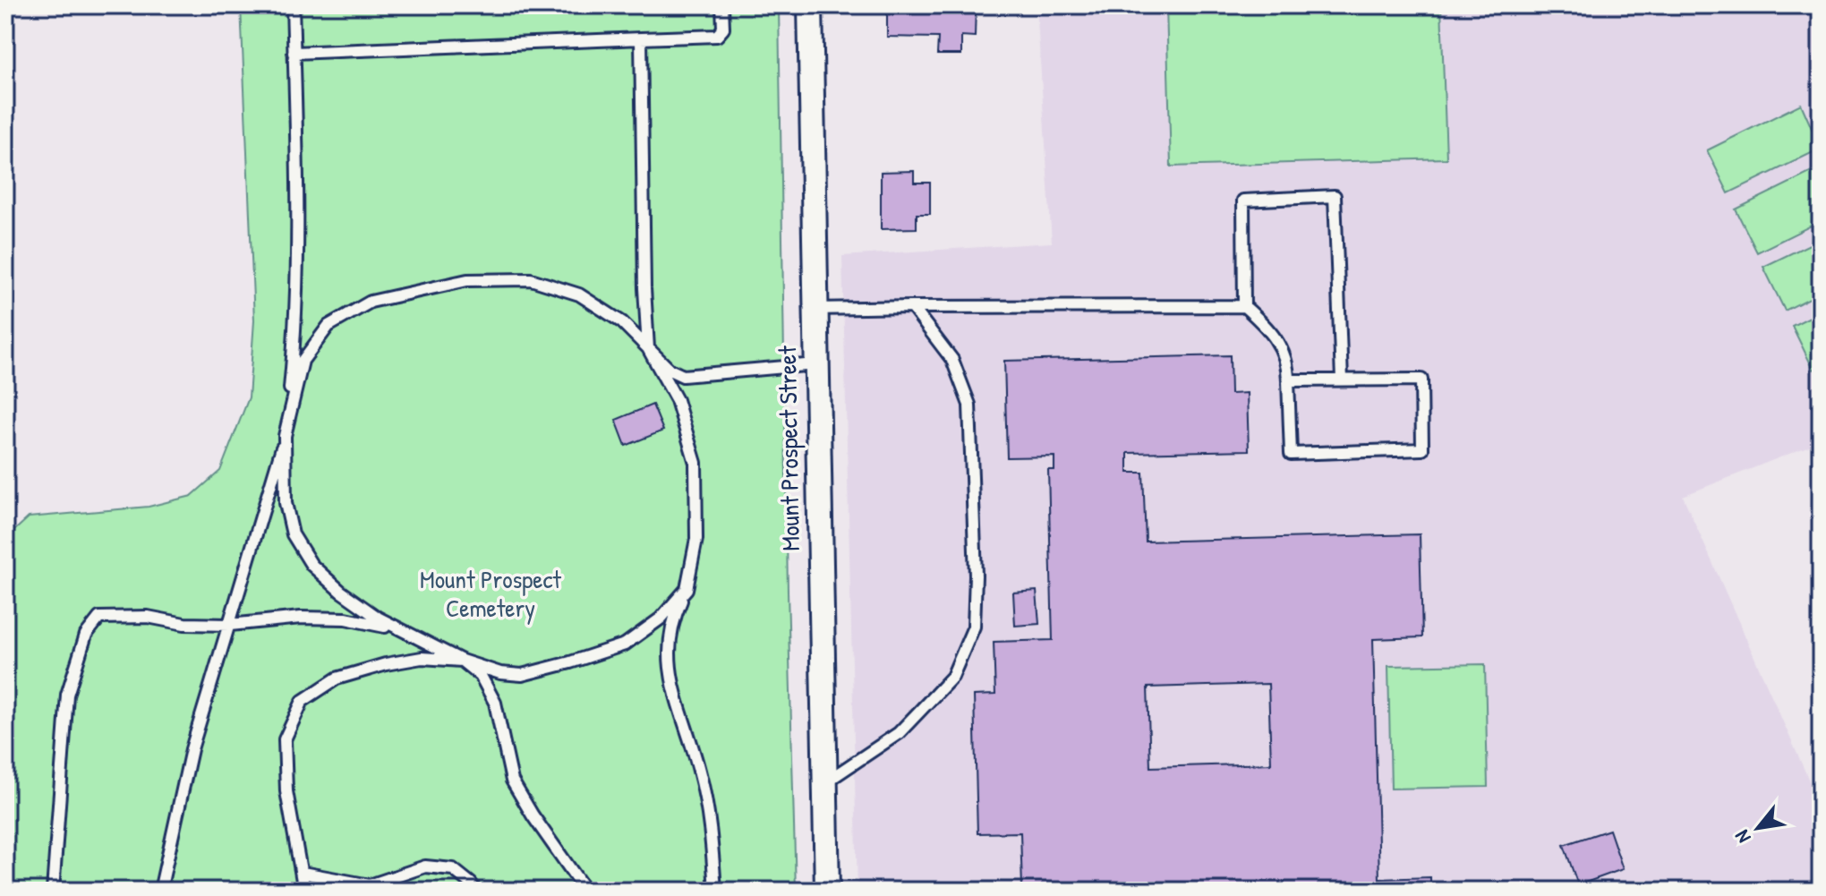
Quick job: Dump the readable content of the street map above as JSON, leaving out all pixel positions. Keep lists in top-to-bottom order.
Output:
{
  "streets": {
    "street": ["Mount Prospect Street"]
  },
  "parks": ["Mount Prospect Cemetery"],
  "north": "bottom left"
}
